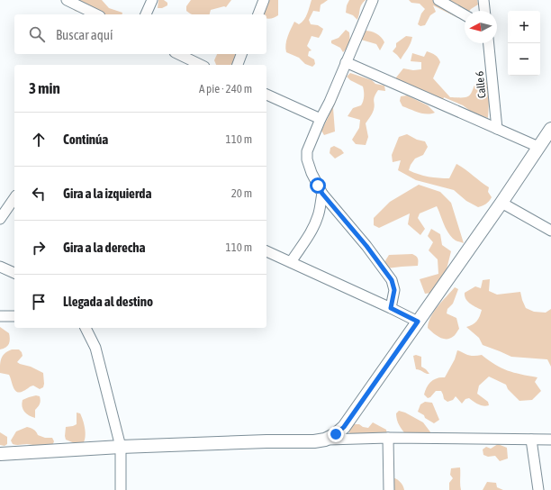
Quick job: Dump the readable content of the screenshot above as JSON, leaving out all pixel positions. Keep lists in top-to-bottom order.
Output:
{
  "streets": {
    "street": ["Calle 6"]
  },
  "north": "left",
  "page": {
    "map_buttons": ["+", "−"],
    "search": "Buscar aquí",
    "heading": ["3 min", "A pie · 240 m"],
    "list": [
      ["Continúa", "110 m"],
      ["Gira a la izquierda", "20 m"],
      ["Gira a la derecha", "110 m"],
      "Llegada al destino"
    ]
  }
}
